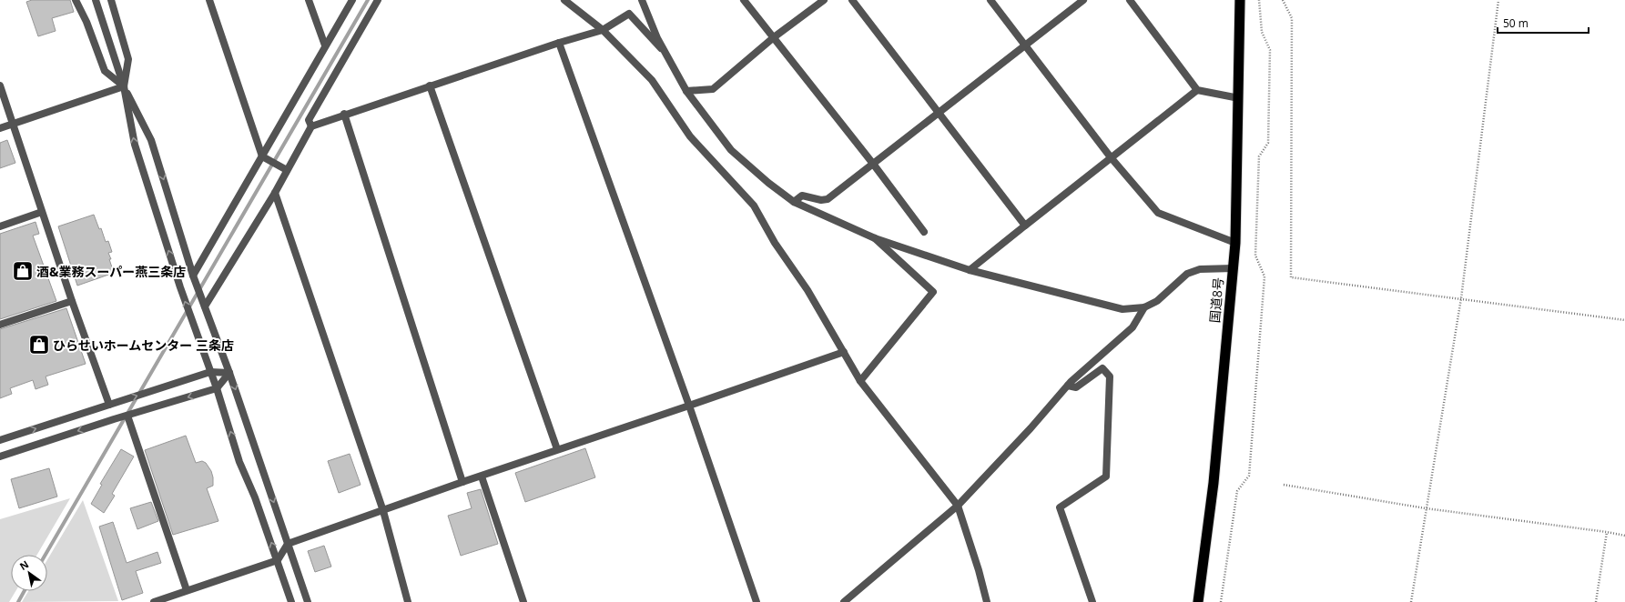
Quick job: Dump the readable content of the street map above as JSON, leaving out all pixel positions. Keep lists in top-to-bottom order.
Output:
{
  "streets": {
    "highway": ["国道8号"]
  },
  "places": {
    "shop": ["酒&業務スーパー燕三条店", "ひらせいホームセンター 三条店"]
  },
  "scale_bar": "50 m",
  "north": "top left"
}
